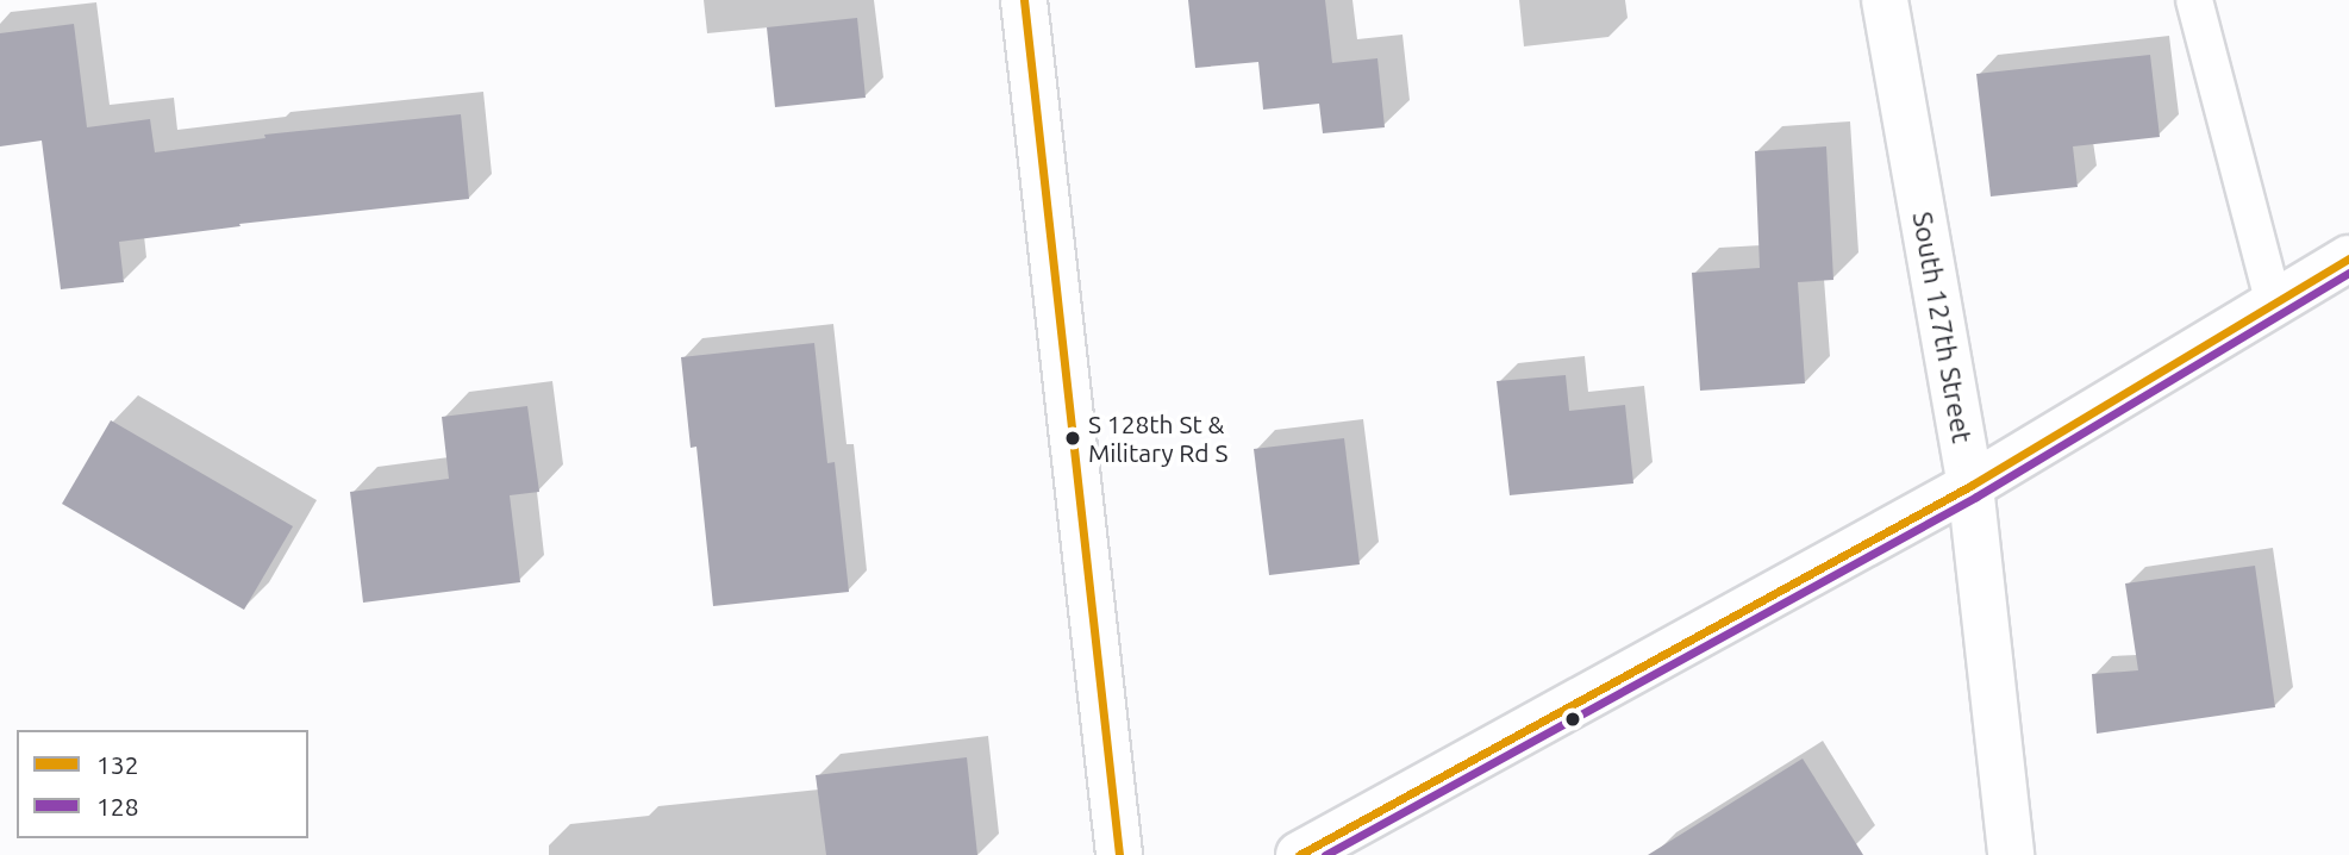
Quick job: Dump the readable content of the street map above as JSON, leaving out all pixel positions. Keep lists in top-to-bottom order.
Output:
{
  "streets": {
    "street": ["South 127th Street"]
  },
  "places": ["S 128th St & Military Rd S"],
  "lines": ["transit line 132", "transit line 128"],
  "legend": ["132", "128"]
}
